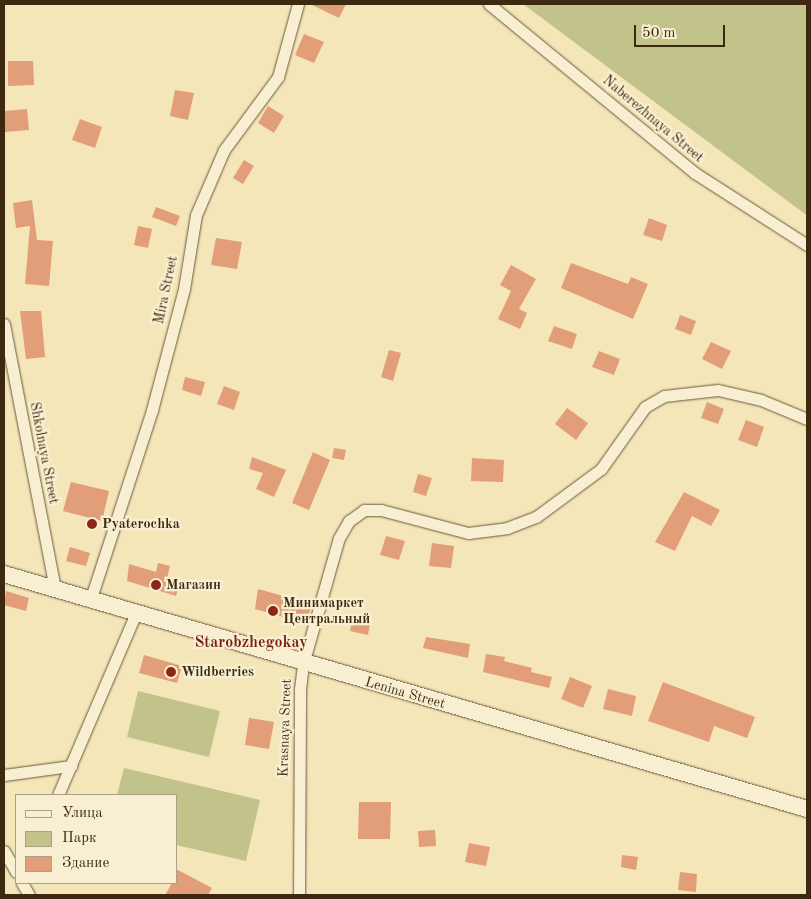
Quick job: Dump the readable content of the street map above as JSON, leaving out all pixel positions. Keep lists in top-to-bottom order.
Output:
{
  "streets": {
    "street": [
      "Naberezhnaya Street",
      "Mira Street",
      "Shkolnaya Street",
      "Lenina Street",
      "Krasnaya Street"
    ]
  },
  "crossings": [
    ["Mira Street", "Lenina Street"],
    ["Shkolnaya Street", "Lenina Street"],
    ["Lenina Street", "Krasnaya Street"]
  ],
  "districts": ["Starobzhegokay"],
  "places": [
    "Pyaterochka",
    "Магазин",
    "Минимаркет Центральный",
    "Wildberries"
  ],
  "legend": ["Улица", "Парк", "Здание"],
  "scale_bar": "50 m"
}
